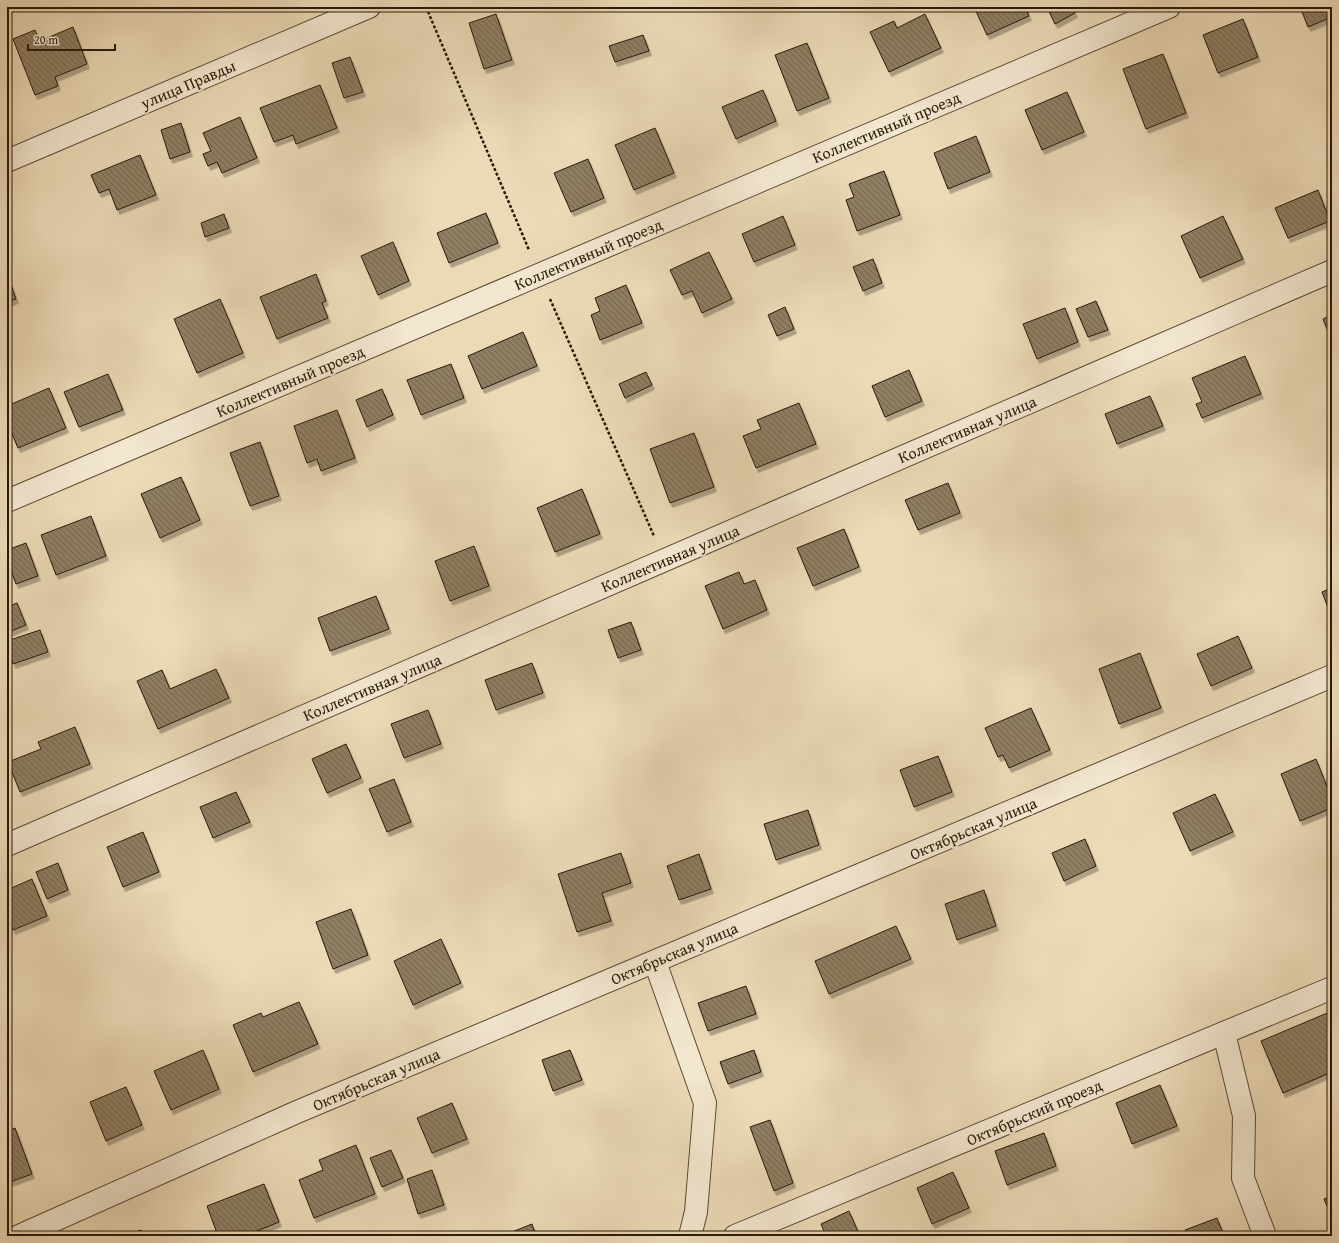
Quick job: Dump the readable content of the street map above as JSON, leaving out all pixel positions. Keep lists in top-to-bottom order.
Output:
{
  "streets": {
    "street": [
      "улица Правды",
      "Коллективный проезд",
      "Коллективная улица",
      "Октябрьская улица",
      "Октябрьский проезд"
    ]
  },
  "scale_bar": "20 m"
}
